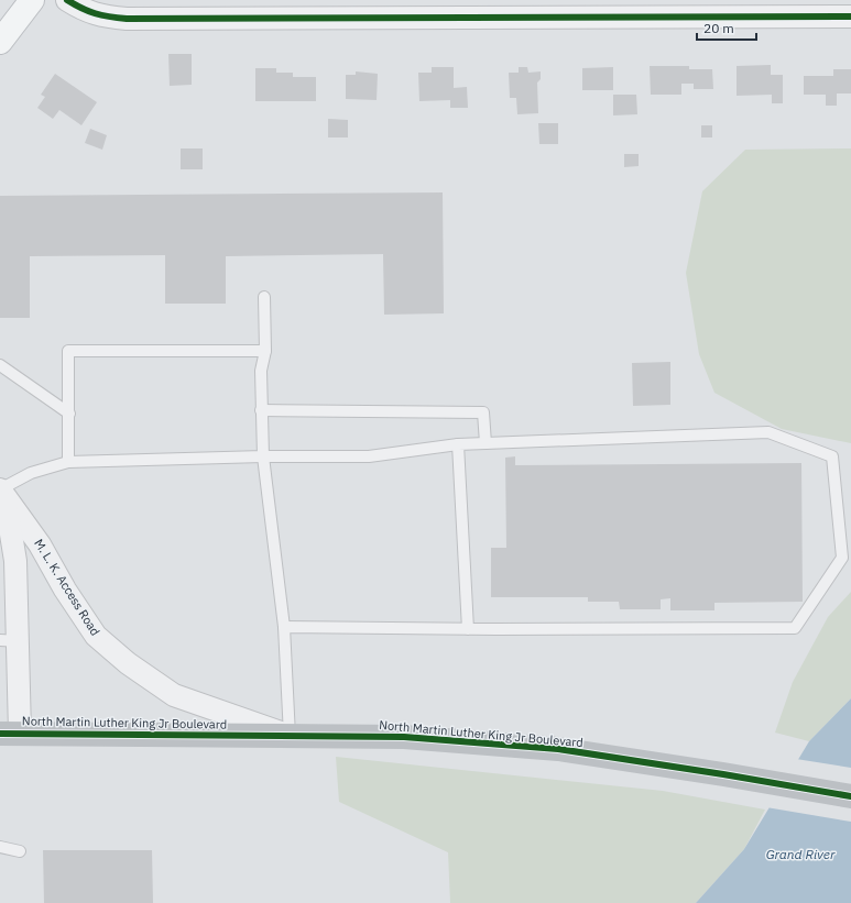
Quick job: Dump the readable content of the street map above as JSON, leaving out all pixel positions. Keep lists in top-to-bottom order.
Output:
{
  "streets": {
    "street": ["M. L. K. Access Road", "North Martin Luther King Jr Boulevard"]
  },
  "crossings": [
    ["M. L. K. Access Road", "North Martin Luther King Jr Boulevard"]
  ],
  "water": ["Grand River"],
  "scale_bar": "20 m"
}
